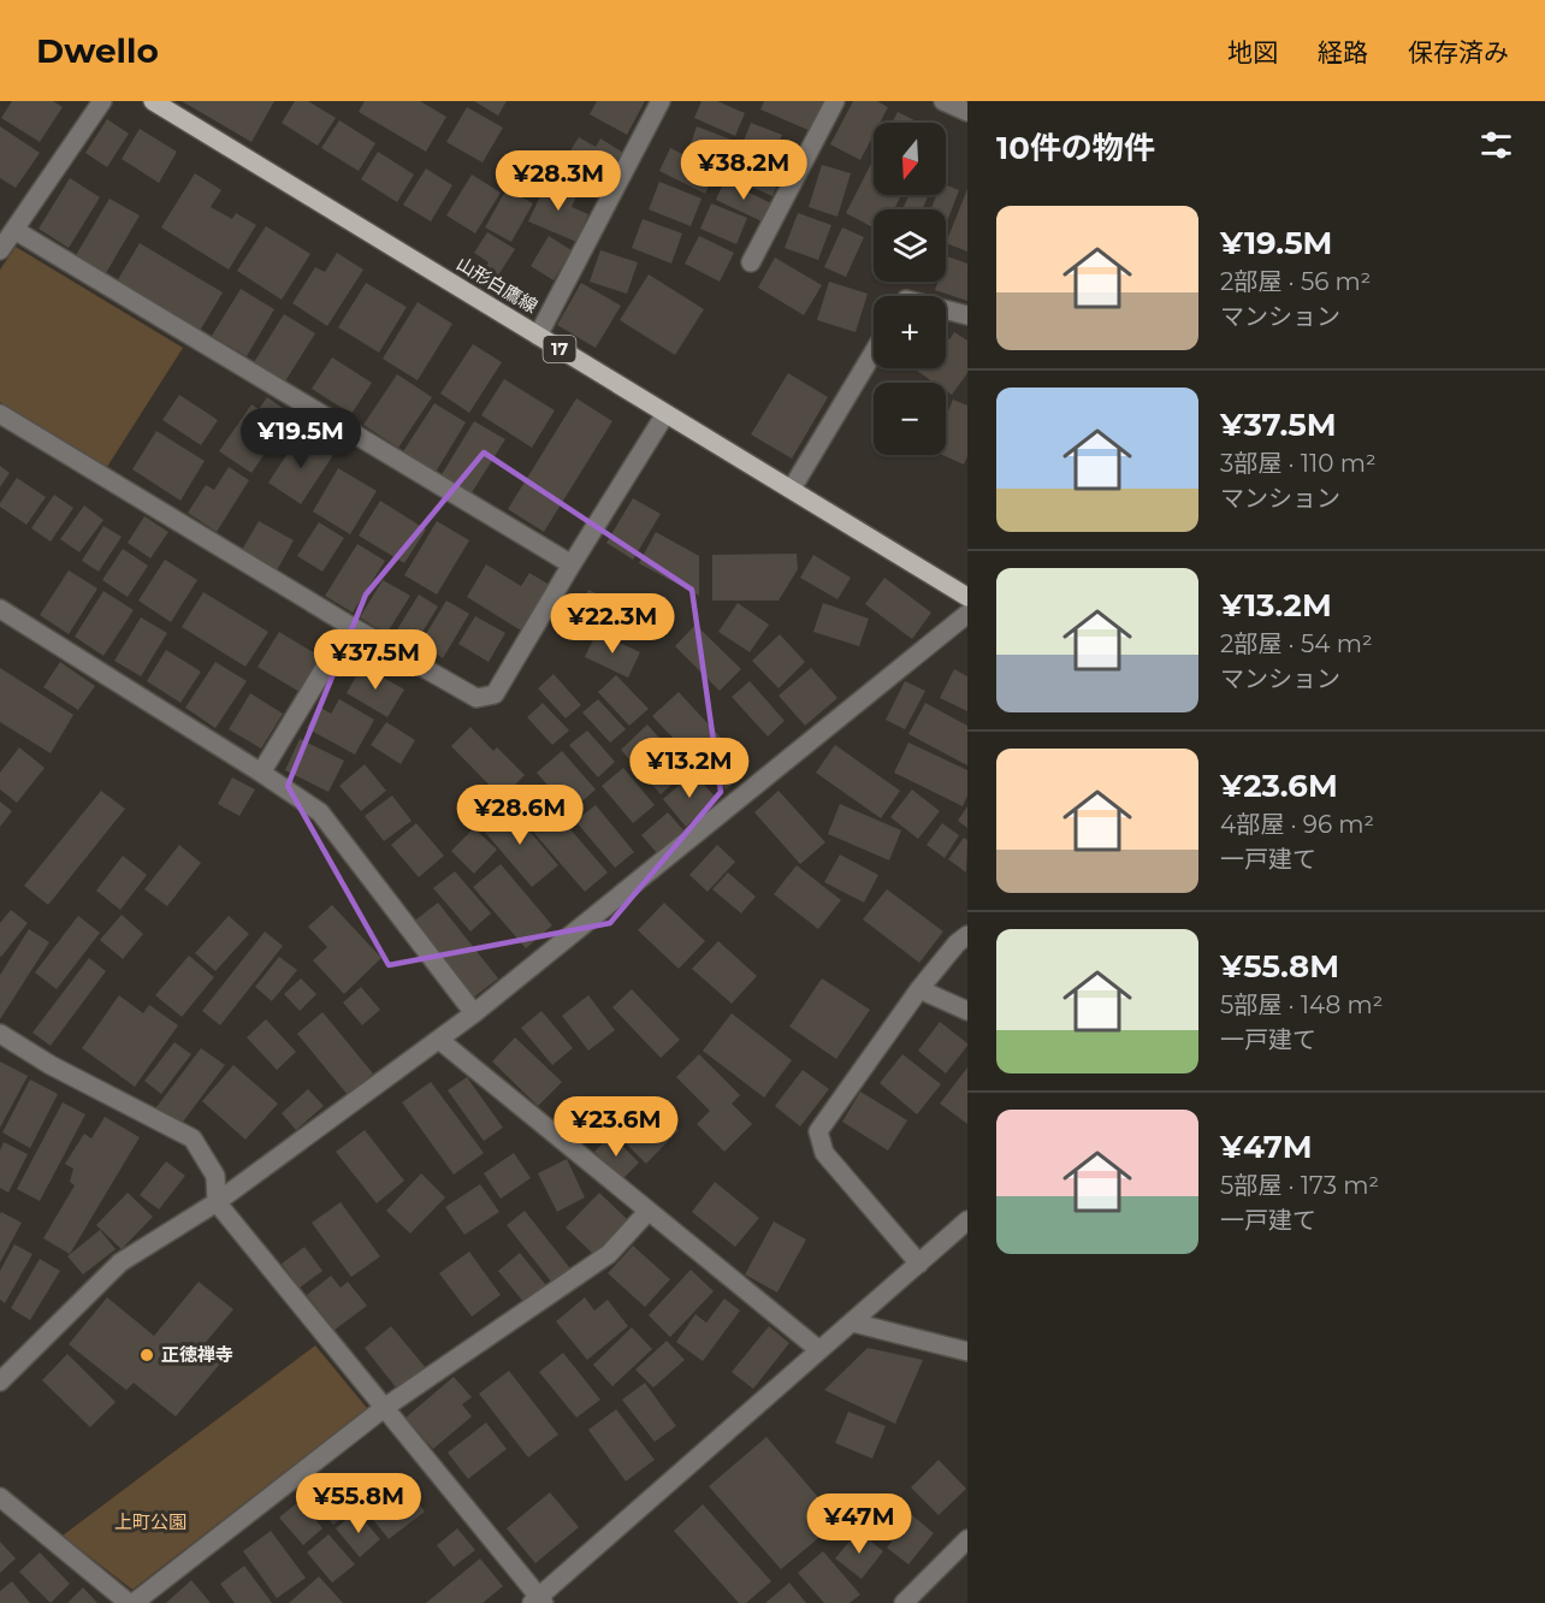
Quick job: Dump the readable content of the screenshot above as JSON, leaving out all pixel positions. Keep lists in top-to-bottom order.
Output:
{
  "streets": {
    "main road": ["山形白鷹線", "17"]
  },
  "parks": ["上町公園"],
  "places": ["正徳禅寺"],
  "north": "bottom",
  "page": {
    "header": "Dwello",
    "nav": ["地図", "経路", "保存済み"],
    "heading": "10件の物件",
    "map_buttons": ["+", "−"],
    "price": [
      "¥38.2M",
      "¥28.3M",
      "¥19.5M",
      "¥22.3M",
      "¥37.5M",
      "¥13.2M",
      "¥28.6M",
      "¥23.6M",
      "¥55.8M",
      "¥47M"
    ],
    "list": [
      {
        "name": "¥19.5M",
        "note": "2部屋 · 56 m² · マンション"
      },
      {
        "name": "¥37.5M",
        "note": "3部屋 · 110 m² · マンション"
      },
      {
        "name": "¥13.2M",
        "note": "2部屋 · 54 m² · マンション"
      },
      {
        "name": "¥23.6M",
        "note": "4部屋 · 96 m² · 一戸建て"
      },
      {
        "name": "¥55.8M",
        "note": "5部屋 · 148 m² · 一戸建て"
      },
      {
        "name": "¥47M",
        "note": "5部屋 · 173 m² · 一戸建て"
      }
    ]
  }
}
